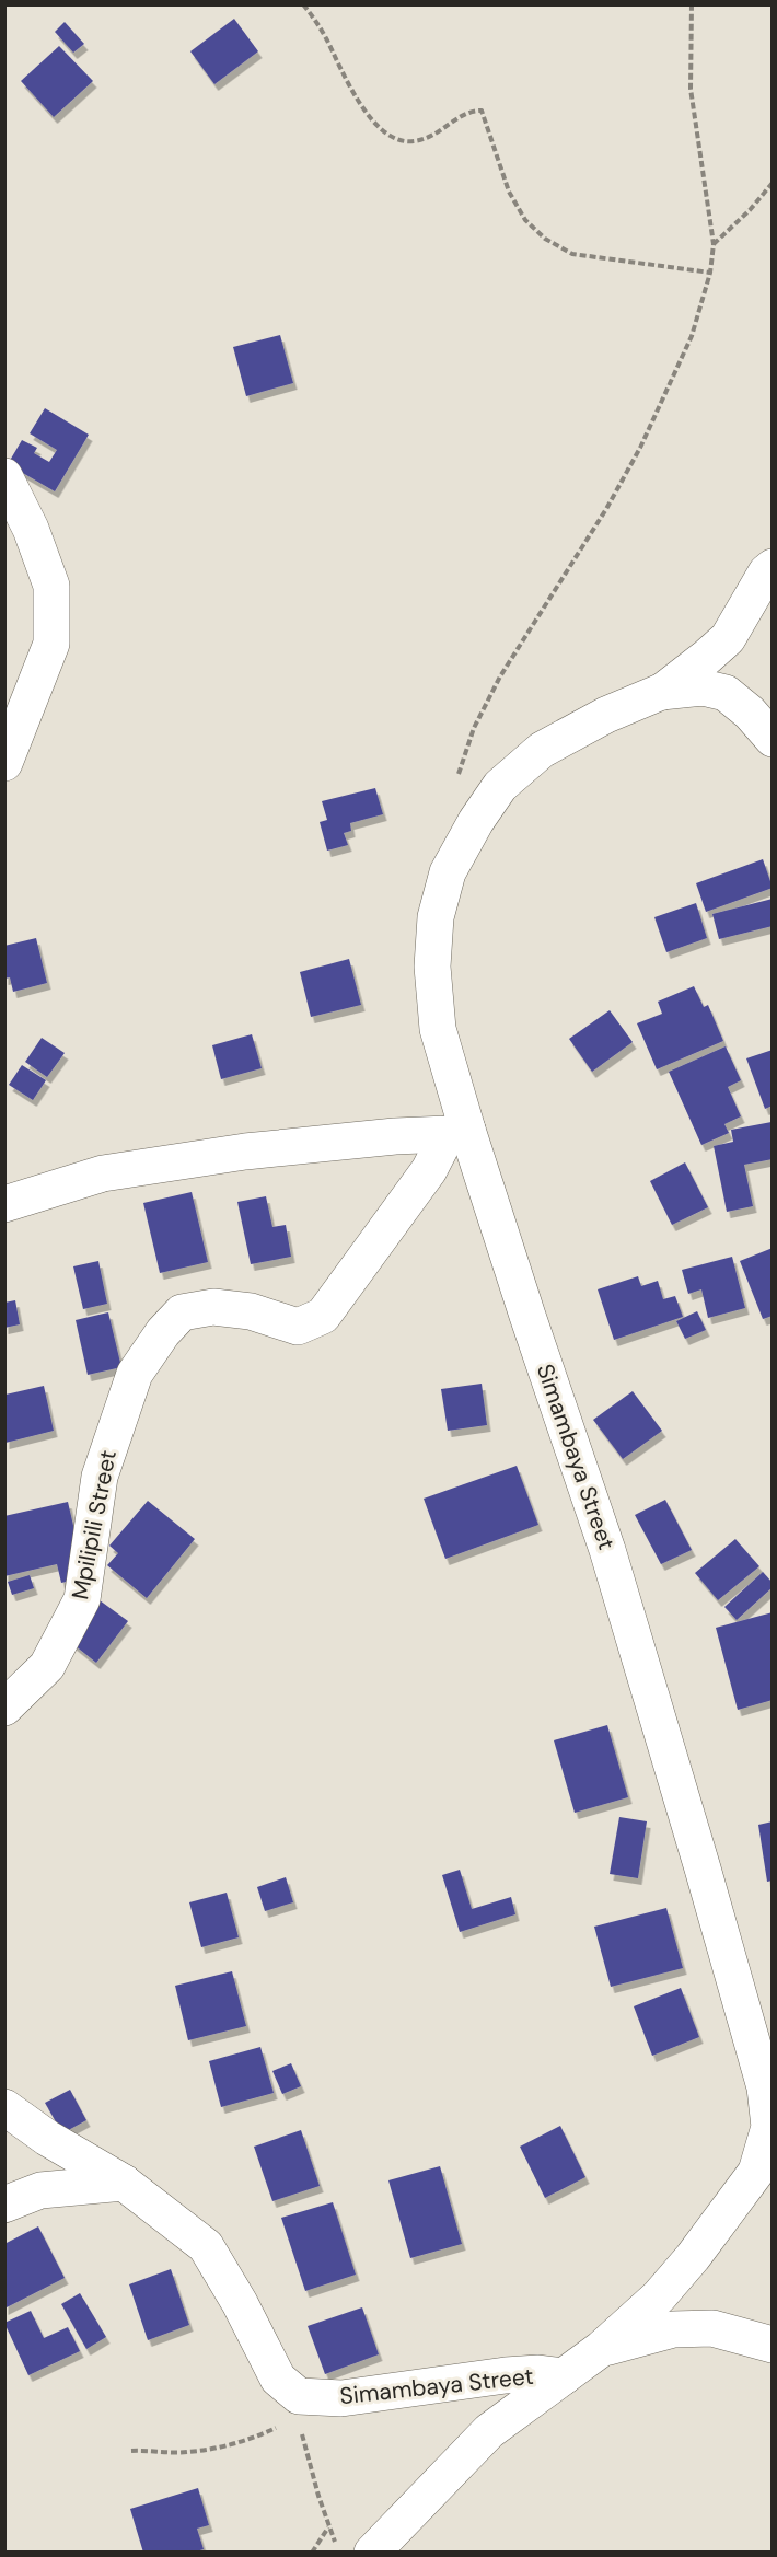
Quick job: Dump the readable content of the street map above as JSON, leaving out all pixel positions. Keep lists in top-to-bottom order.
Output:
{
  "streets": {
    "street": ["Simambaya Street", "Mpilipili Street"]
  },
  "crossings": [
    ["Simambaya Street", "Mpilipili Street"]
  ]
}
